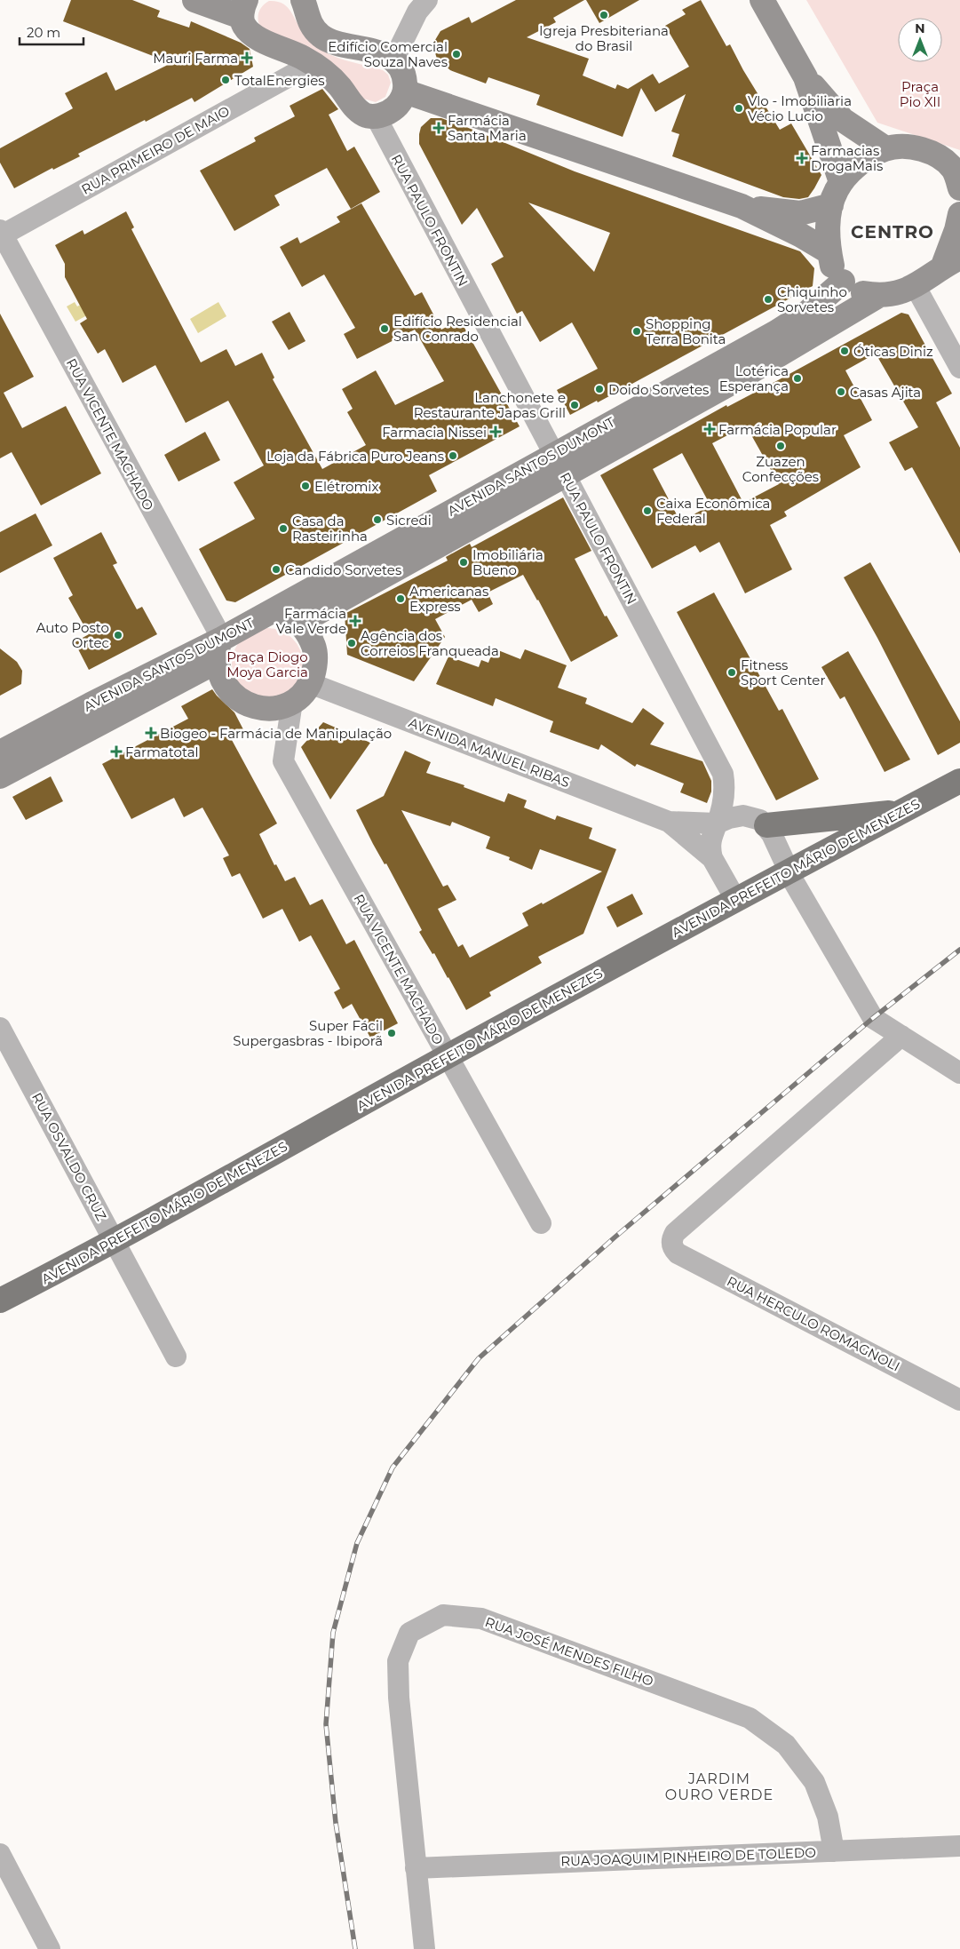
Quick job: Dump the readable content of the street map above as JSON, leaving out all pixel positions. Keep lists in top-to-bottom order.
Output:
{
  "streets": {
    "main road": ["AVENIDA SANTOS DUMONT", "AVENIDA PREFEITO MÁRIO DE MENEZES"],
    "street": [
      "RUA PRIMEIRO DE MAIO",
      "RUA PAULO FRONTIN",
      "RUA VICENTE MACHADO",
      "AVENIDA MANUEL RIBAS",
      "RUA OSVALDO CRUZ",
      "RUA HERCULO ROMAGNOLI",
      "RUA JOSÉ MENDES FILHO",
      "RUA JOAQUIM PINHEIRO DE TOLEDO"
    ]
  },
  "crossings": [
    ["RUA PRIMEIRO DE MAIO", "RUA VICENTE MACHADO"],
    ["RUA PAULO FRONTIN", "AVENIDA SANTOS DUMONT"],
    ["RUA PAULO FRONTIN", "AVENIDA MANUEL RIBAS"],
    ["RUA PAULO FRONTIN", "AVENIDA PREFEITO MÁRIO DE MENEZES"],
    ["RUA VICENTE MACHADO", "AVENIDA SANTOS DUMONT"],
    ["RUA VICENTE MACHADO", "AVENIDA MANUEL RIBAS"],
    ["RUA VICENTE MACHADO", "AVENIDA PREFEITO MÁRIO DE MENEZES"],
    ["AVENIDA SANTOS DUMONT", "AVENIDA MANUEL RIBAS"],
    ["AVENIDA MANUEL RIBAS", "AVENIDA PREFEITO MÁRIO DE MENEZES"],
    ["AVENIDA PREFEITO MÁRIO DE MENEZES", "RUA OSVALDO CRUZ"],
    ["RUA JOSÉ MENDES FILHO", "RUA JOAQUIM PINHEIRO DE TOLEDO"]
  ],
  "districts": ["CENTRO", "JARDIM OURO VERDE"],
  "parks": ["Praça Pio XII", "Praça Diogo Moya Garcia"],
  "places": {
    "other": [
      "Igreja Presbiteriana do Brasil",
      "Edifício Comercial Souza Naves",
      "TotalEnergies",
      "Vlo - Imobiliaria Vécio Lucio",
      "Chiquinho Sorvetes",
      "Edifício Residencial San Conrado",
      "Shopping Terra Bonita",
      "Óticas Diniz",
      "Lotérica Esperança",
      "Doido Sorvetes",
      "Casas Ajita",
      "Lanchonete e Restaurante Japas Grill",
      "Zuazen Confecções",
      "Loja da Fábrica Puro Jeans",
      "Elétromix",
      "Caixa Econômica Federal",
      "Sicredi",
      "Casa da Rasteirinha",
      "Imobiliária Bueno",
      "Candido Sorvetes",
      "Americanas Express",
      "Auto Posto Ortec",
      "Agência dos Correios Franqueada",
      "Fitness Sport Center",
      "Super Fácil Supergasbras - Ibiporã"
    ],
    "health": [
      "Mauri Farma",
      "Farmácia Santa Maria",
      "Farmacias DrogaMais",
      "Farmácia Popular",
      "Farmacia Nissei",
      "Farmácia Vale Verde",
      "Biogeo - Farmácia de Manipulação",
      "Farmatotal"
    ]
  },
  "scale_bar": "20 m",
  "north": "top"
}
